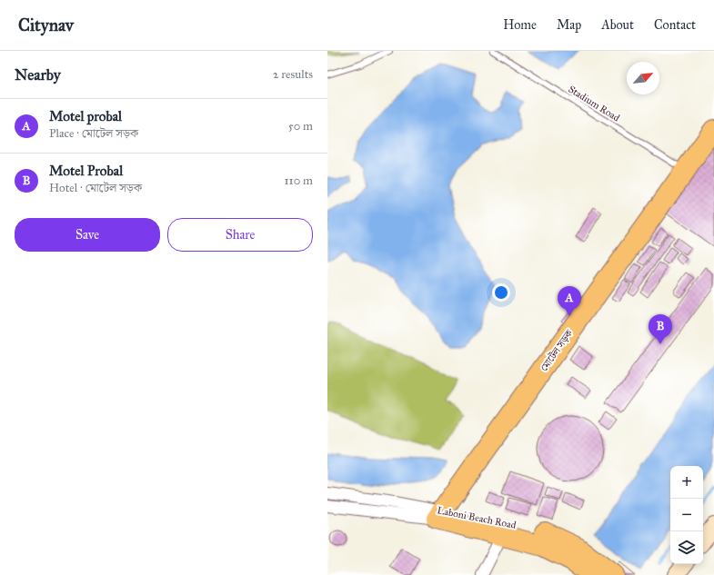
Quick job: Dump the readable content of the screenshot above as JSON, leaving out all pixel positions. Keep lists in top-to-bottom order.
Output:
{
  "streets": {
    "highway": ["মোটেল সড়ক", "Laboni Beach Road"],
    "lane": ["Stadium Road"]
  },
  "crossings": [
    ["Stadium Road", "মোটেল সড়ক"],
    ["মোটেল সড়ক", "Laboni Beach Road"]
  ],
  "north": "top right",
  "page": {
    "header": "Citynav",
    "nav": [
      "Home",
      "Map",
      "About",
      "Contact"
    ],
    "heading": ["Nearby", "2 results"],
    "list": [
      {
        "mark": "A",
        "name": "Motel probal",
        "note": "Place · মোটেল সড়ক",
        "value": "50 m"
      },
      {
        "mark": "B",
        "name": "Motel Probal",
        "note": "Hotel · মোটেল সড়ক",
        "value": "110 m"
      }
    ],
    "buttons": ["Save", "Share"],
    "pins": ["A", "B"],
    "map_buttons": ["+", "−"]
  }
}
